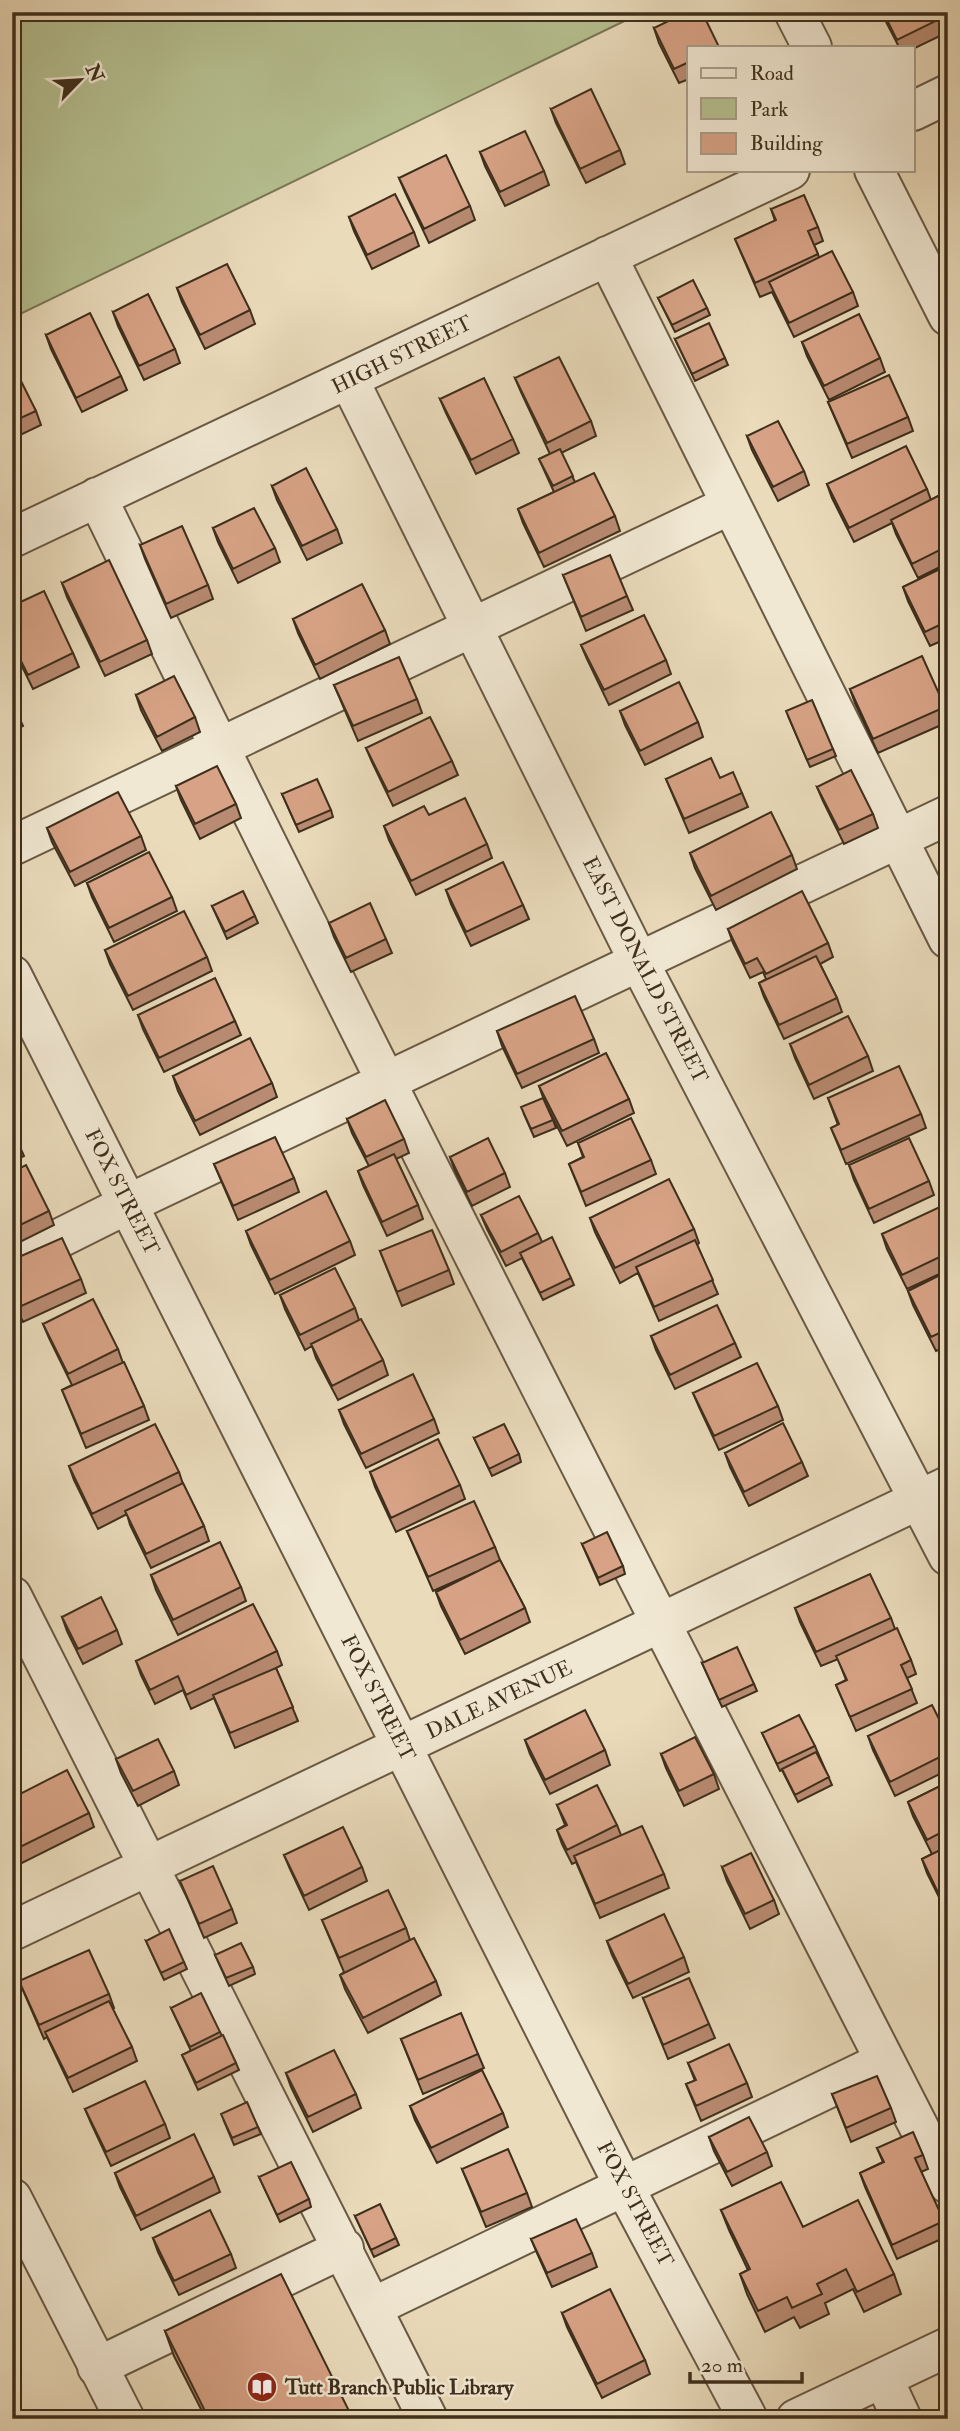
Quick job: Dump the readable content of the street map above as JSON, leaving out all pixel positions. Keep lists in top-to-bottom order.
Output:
{
  "streets": {
    "street": [
      "HIGH STREET",
      "EAST DONALD STREET",
      "FOX STREET",
      "DALE AVENUE"
    ]
  },
  "crossings": [
    ["HIGH STREET", "EAST DONALD STREET"],
    ["EAST DONALD STREET", "DALE AVENUE"],
    ["FOX STREET", "DALE AVENUE"]
  ],
  "places": {
    "library": ["Tutt Branch Public Library"]
  },
  "legend": ["Road", "Park", "Building"],
  "scale_bar": "20 m",
  "north": "top right"
}
